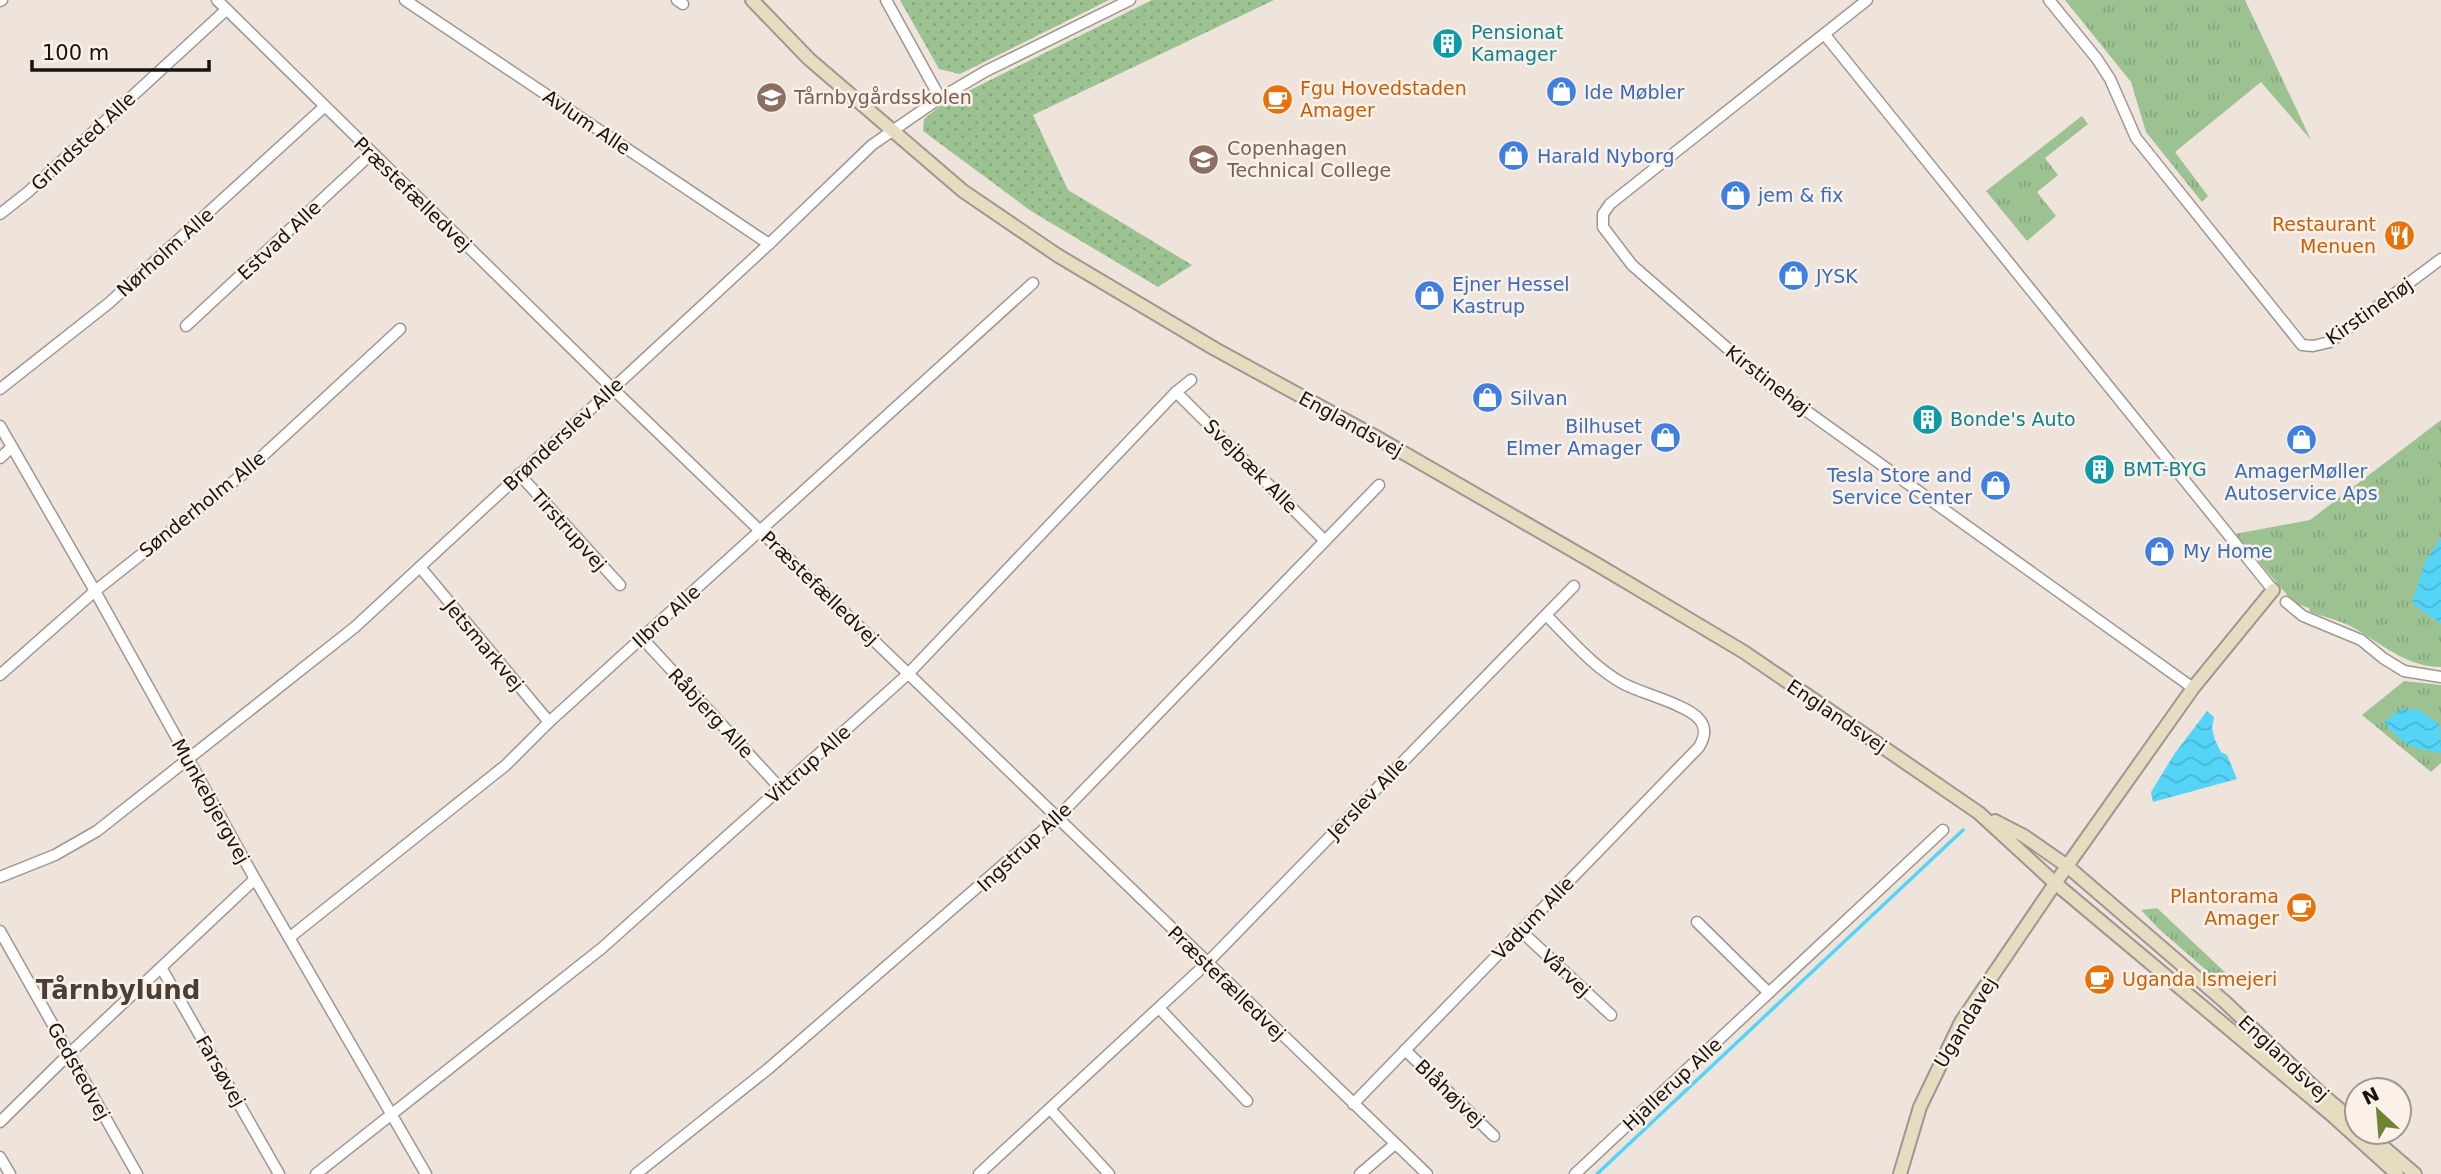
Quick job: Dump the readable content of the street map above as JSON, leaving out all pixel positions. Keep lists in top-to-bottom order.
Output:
{
  "streets": {
    "main road": ["Englandsvej", "Ugandavej"],
    "street": [
      "Avlum Alle",
      "Grindsted Alle",
      "Præstefælledvej",
      "Estvad Alle",
      "Nørholm Alle",
      "Kirstinehøj",
      "Brønderslev Alle",
      "Svejbæk Alle",
      "Sønderholm Alle",
      "Tirstrupvej",
      "Ilbro Alle",
      "Jetsmarkvej",
      "Råbjerg Alle",
      "Vittrup Alle",
      "Jerslev Alle",
      "Munkebjergvej",
      "Ingstrup Alle",
      "Vadum Alle",
      "Vårvej",
      "Gedstedvej",
      "Farsøvej",
      "Hjallerup Alle",
      "Blåhøjvej"
    ]
  },
  "crossings": [
    ["Avlum Alle", "Brønderslev Alle"],
    ["Grindsted Alle", "Præstefælledvej"],
    ["Præstefælledvej", "Estvad Alle"],
    ["Præstefælledvej", "Nørholm Alle"],
    ["Præstefælledvej", "Brønderslev Alle"],
    ["Præstefælledvej", "Ilbro Alle"],
    ["Præstefælledvej", "Vittrup Alle"],
    ["Præstefælledvej", "Jerslev Alle"],
    ["Præstefælledvej", "Ingstrup Alle"],
    ["Præstefælledvej", "Vadum Alle"],
    ["Englandsvej", "Brønderslev Alle"],
    ["Englandsvej", "Ugandavej"],
    ["Brønderslev Alle", "Tirstrupvej"],
    ["Brønderslev Alle", "Jetsmarkvej"],
    ["Brønderslev Alle", "Munkebjergvej"],
    ["Svejbæk Alle", "Vittrup Alle"],
    ["Svejbæk Alle", "Ingstrup Alle"],
    ["Sønderholm Alle", "Munkebjergvej"],
    ["Ilbro Alle", "Jetsmarkvej"],
    ["Ilbro Alle", "Råbjerg Alle"],
    ["Ilbro Alle", "Munkebjergvej"],
    ["Råbjerg Alle", "Vittrup Alle"],
    ["Vittrup Alle", "Munkebjergvej"],
    ["Jerslev Alle", "Vadum Alle"],
    ["Vadum Alle", "Vårvej"],
    ["Vadum Alle", "Blåhøjvej"]
  ],
  "districts": ["Tårnbylund"],
  "places": {
    "building": ["Pensionat Kamager", "Bonde's Auto", "BMT-BYG"],
    "shop": [
      "Ide Møbler",
      "Harald Nyborg",
      "jem & fix",
      "JYSK",
      "Ejner Hessel Kastrup",
      "Silvan",
      "Bilhuset Elmer Amager",
      "AmagerMøller Autoservice Aps",
      "Tesla Store and Service Center",
      "My Home"
    ],
    "school or university": ["Tårnbygårdsskolen", "Copenhagen Technical College"],
    "cafe": ["Fgu Hovedstaden Amager", "Plantorama Amager", "Uganda Ismejeri"],
    "restaurant": ["Restaurant Menuen"]
  },
  "scale_bar": "100 m",
  "north": "top left"
}
